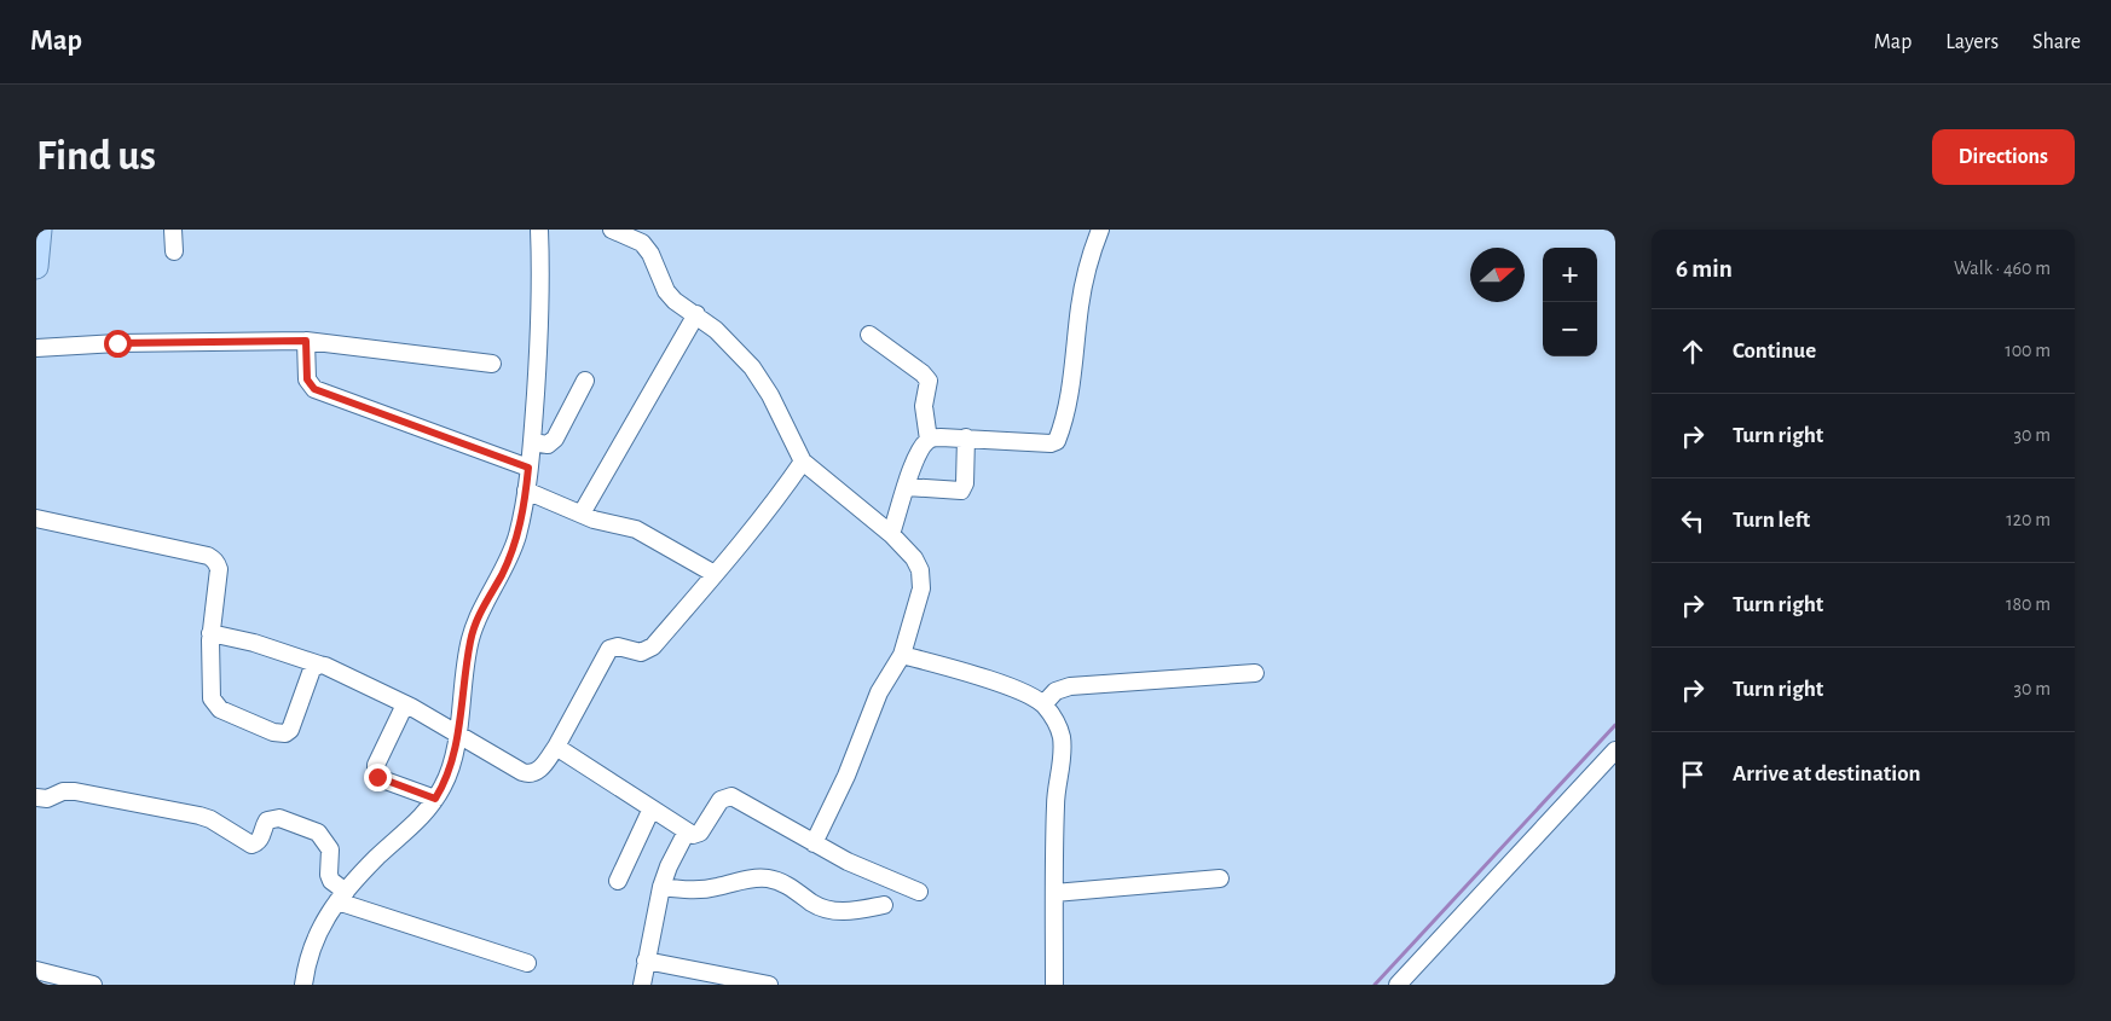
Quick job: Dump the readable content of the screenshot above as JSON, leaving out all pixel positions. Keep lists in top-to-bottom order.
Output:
{
  "north": "right",
  "page": {
    "header": "Map",
    "nav": ["Map", "Layers", "Share"],
    "buttons": "Directions",
    "title": "Find us",
    "heading": ["6 min", "Walk · 460 m"],
    "map_buttons": ["+", "−"],
    "list": [
      ["Continue", "100 m"],
      ["Turn right", "30 m"],
      ["Turn left", "120 m"],
      ["Turn right", "180 m"],
      ["Turn right", "30 m"],
      "Arrive at destination"
    ]
  }
}
